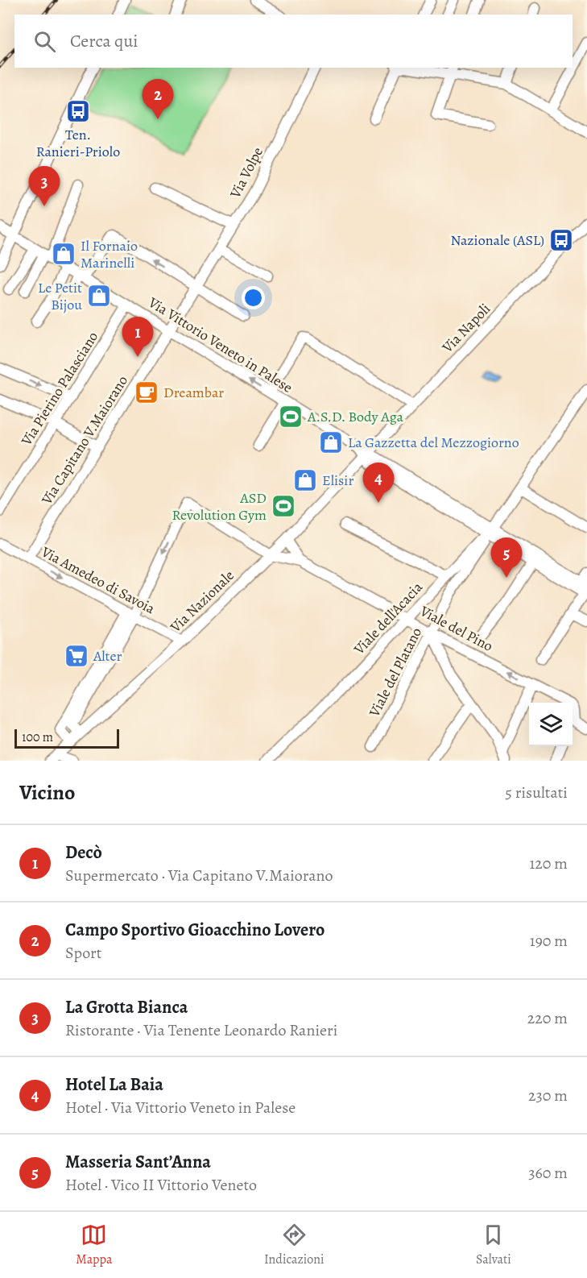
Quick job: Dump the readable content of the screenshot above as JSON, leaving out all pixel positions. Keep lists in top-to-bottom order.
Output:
{
  "streets": {
    "street": [
      "Via Volpe",
      "Via Napoli",
      "Via Vittorio Veneto in Palese",
      "Via Pierino Palasciano",
      "Via Capitano V.Maiorano",
      "Via Amedeo di Savoia",
      "Via Nazionale",
      "Viale dell'Acacia",
      "Viale del Pino",
      "Viale del Platano"
    ]
  },
  "crossings": [
    ["Via Volpe", "Via Capitano V.Maiorano"],
    ["Via Napoli", "Via Vittorio Veneto in Palese"],
    ["Via Napoli", "Via Nazionale"],
    ["Via Vittorio Veneto in Palese", "Via Pierino Palasciano"],
    ["Via Vittorio Veneto in Palese", "Via Capitano V.Maiorano"],
    ["Via Vittorio Veneto in Palese", "Via Nazionale"],
    ["Via Vittorio Veneto in Palese", "Viale dell'Acacia"],
    ["Via Vittorio Veneto in Palese", "Viale del Platano"],
    ["Via Capitano V.Maiorano", "Via Amedeo di Savoia"],
    ["Via Amedeo di Savoia", "Via Nazionale"],
    ["Via Nazionale", "Viale del Pino"],
    ["Viale dell'Acacia", "Viale del Pino"],
    ["Viale dell'Acacia", "Viale del Platano"],
    ["Viale del Pino", "Viale del Platano"]
  ],
  "one_way": ["Via Amedeo di Savoia"],
  "places": {
    "bus stop": ["Ten. Ranieri-Priolo", "Nazionale (ASL)"],
    "shop": [
      "Il Fornaio Marinelli",
      "Le Petit Bijou",
      "La Gazzetta del Mezzogiorno",
      "Elisir"
    ],
    "cafe": ["Dreambar"],
    "sports": ["A.S.D. Body Aga", "ASD Revolution Gym"],
    "supermarket": ["Alter"]
  },
  "scale_bar": "100 m",
  "page": {
    "search": "Cerca qui",
    "pins": [
      "2",
      "3",
      "1",
      "4",
      "5"
    ],
    "scale": "100 m",
    "heading": ["Vicino", "5 risultati"],
    "list": [
      {
        "mark": "1",
        "name": "Decò",
        "note": "Supermercato · Via Capitano V.Maiorano",
        "value": "120 m"
      },
      {
        "mark": "2",
        "name": "Campo Sportivo Gioacchino Lovero",
        "note": "Sport",
        "value": "190 m"
      },
      {
        "mark": "3",
        "name": "La Grotta Bianca",
        "note": "Ristorante · Via Tenente Leonardo Ranieri",
        "value": "220 m"
      },
      {
        "mark": "4",
        "name": "Hotel La Baia",
        "note": "Hotel · Via Vittorio Veneto in Palese",
        "value": "230 m"
      },
      {
        "mark": "5",
        "name": "Masseria Sant’Anna",
        "note": "Hotel · Vico II Vittorio Veneto",
        "value": "360 m"
      }
    ],
    "nav": ["Mappa", "Indicazioni", "Salvati"]
  }
}
